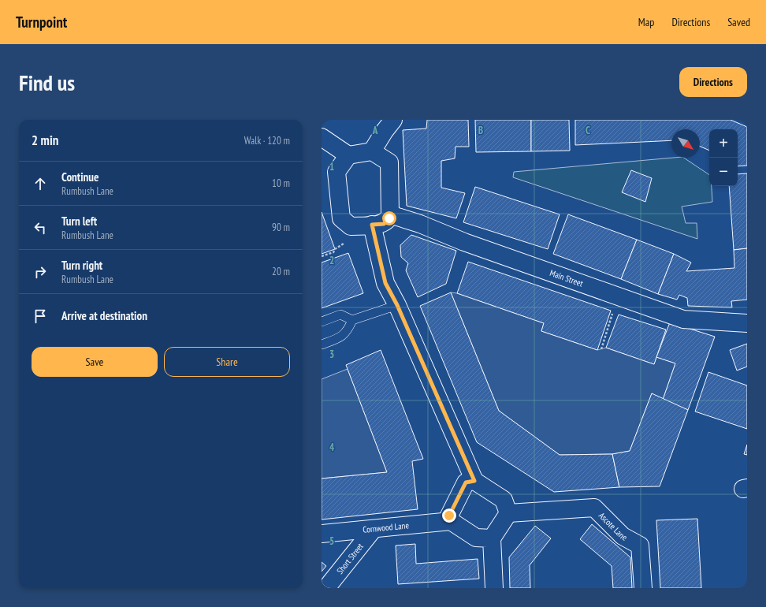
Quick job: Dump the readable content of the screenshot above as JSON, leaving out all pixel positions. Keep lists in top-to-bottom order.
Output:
{
  "streets": {
    "street": [
      "Main Street",
      "Ascote Lane",
      "Cornwood Lane",
      "Short Street"
    ]
  },
  "crossings": [
    ["Ascote Lane", "Cornwood Lane"],
    ["Cornwood Lane", "Short Street"]
  ],
  "north": "bottom right",
  "page": {
    "header": "Turnpoint",
    "nav": ["Map", "Directions", "Saved"],
    "buttons": [
      "Directions",
      ["Save", "Share"]
    ],
    "title": "Find us",
    "heading": ["2 min", "Walk · 120 m"],
    "map_buttons": ["+", "−"],
    "list": [
      ["Continue", "Rumbush Lane", "10 m"],
      ["Turn left", "Rumbush Lane", "90 m"],
      ["Turn right", "Rumbush Lane", "20 m"],
      "Arrive at destination"
    ]
  },
  "grid": {
    "columns": ["A", "B", "C"],
    "rows": [
      "1",
      "2",
      "3",
      "4",
      "5"
    ]
  }
}
